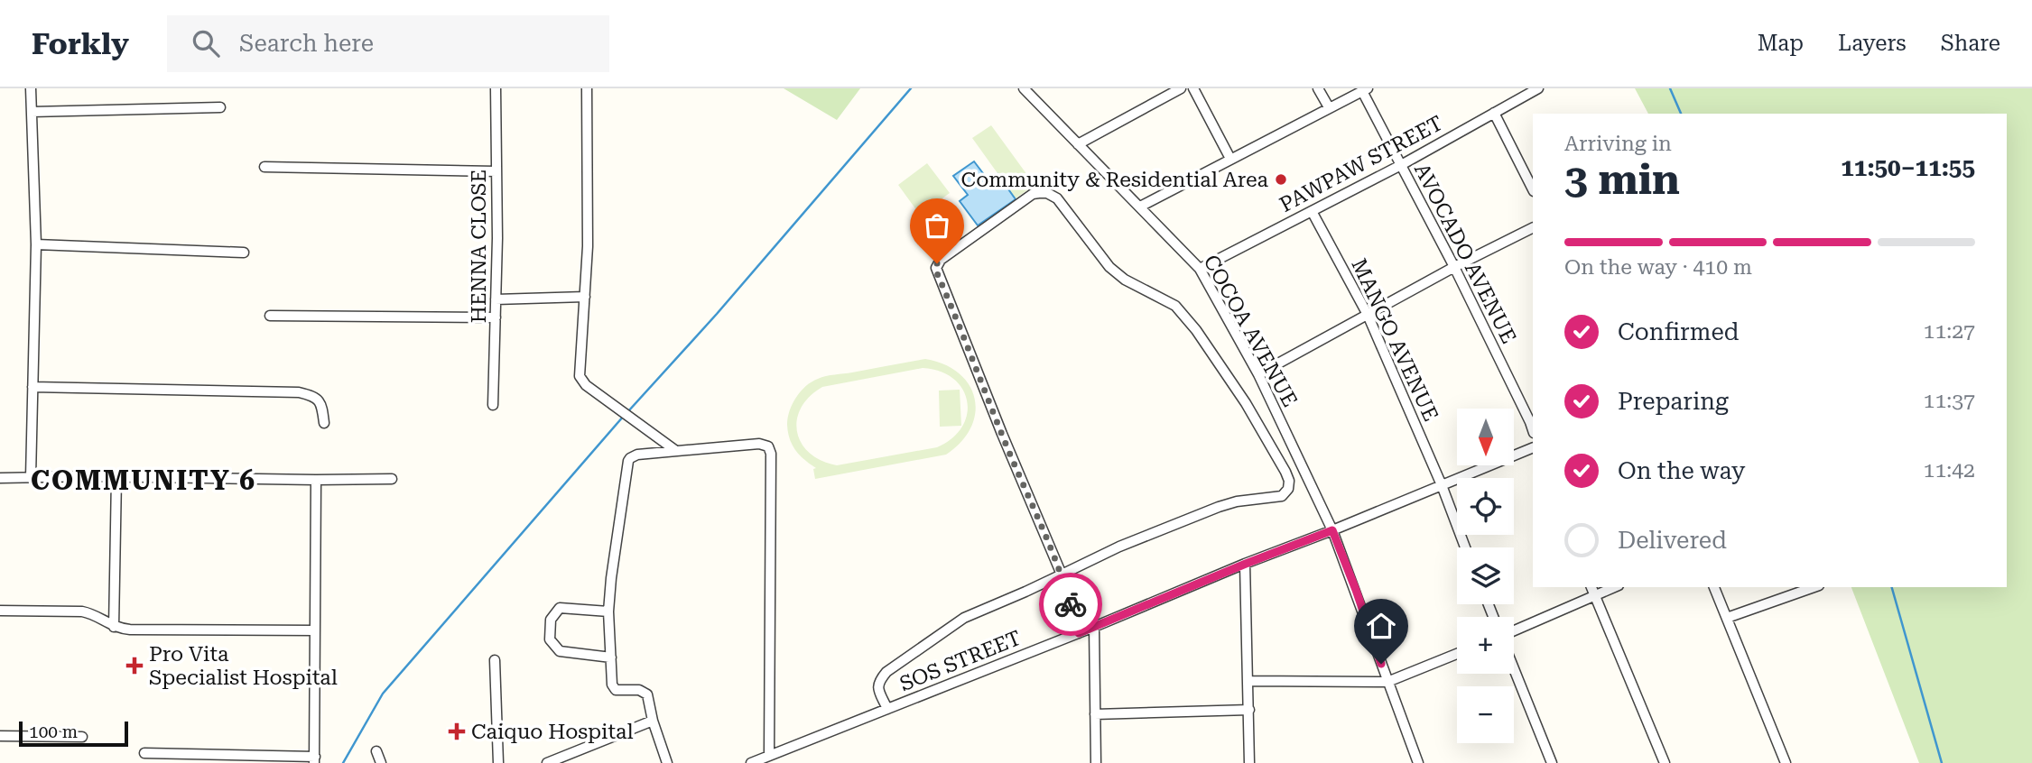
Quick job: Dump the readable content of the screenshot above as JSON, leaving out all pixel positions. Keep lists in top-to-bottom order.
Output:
{
  "streets": {
    "street": [
      "PAWPAW STREET",
      "HENNA CLOSE",
      "AVOCADO AVENUE",
      "COCOA AVENUE",
      "MANGO AVENUE",
      "SOS STREET"
    ]
  },
  "crossings": [
    ["PAWPAW STREET", "AVOCADO AVENUE"],
    ["PAWPAW STREET", "COCOA AVENUE"],
    ["PAWPAW STREET", "MANGO AVENUE"],
    ["COCOA AVENUE", "SOS STREET"],
    ["MANGO AVENUE", "SOS STREET"]
  ],
  "districts": ["COMMUNITY 6"],
  "places": {
    "other": ["Community & Residential Area"],
    "health": ["Pro Vita Specialist Hospital", "Caiquo Hospital"]
  },
  "scale_bar": "100 m",
  "north": "bottom",
  "page": {
    "header": "Forkly",
    "search": "Search here",
    "nav": ["Map", "Layers", "Share"],
    "heading": ["3 min", "Arriving in", "11:50–11:55"],
    "bar": "On the way · 410 m",
    "list": [
      ["Confirmed", "11:27"],
      ["Preparing", "11:37"],
      ["On the way", "11:42"],
      "Delivered"
    ],
    "map_buttons": ["+", "−"],
    "scale": "100 m"
  }
}
